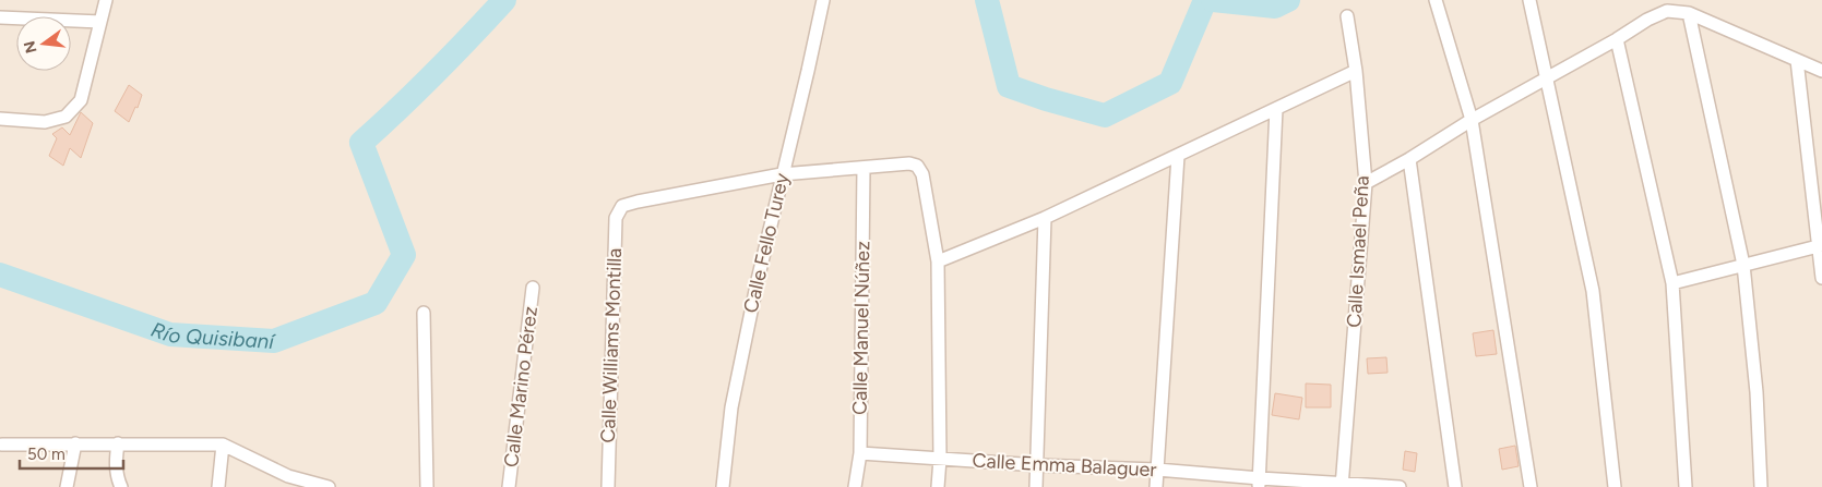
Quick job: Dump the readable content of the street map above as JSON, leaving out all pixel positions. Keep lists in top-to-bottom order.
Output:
{
  "streets": {
    "street": [
      "Calle Fello Turey",
      "Calle Ismael Peña",
      "Calle Manuel Núñez",
      "Calle Williams Montilla",
      "Calle Marino Pérez",
      "Calle Emma Balaguer"
    ]
  },
  "crossings": [
    ["Calle Fello Turey", "Calle Williams Montilla"],
    ["Calle Ismael Peña", "Calle Emma Balaguer"],
    ["Calle Manuel Núñez", "Calle Emma Balaguer"]
  ],
  "water": ["Río Quisibaní"],
  "scale_bar": "50 m",
  "north": "left"
}
